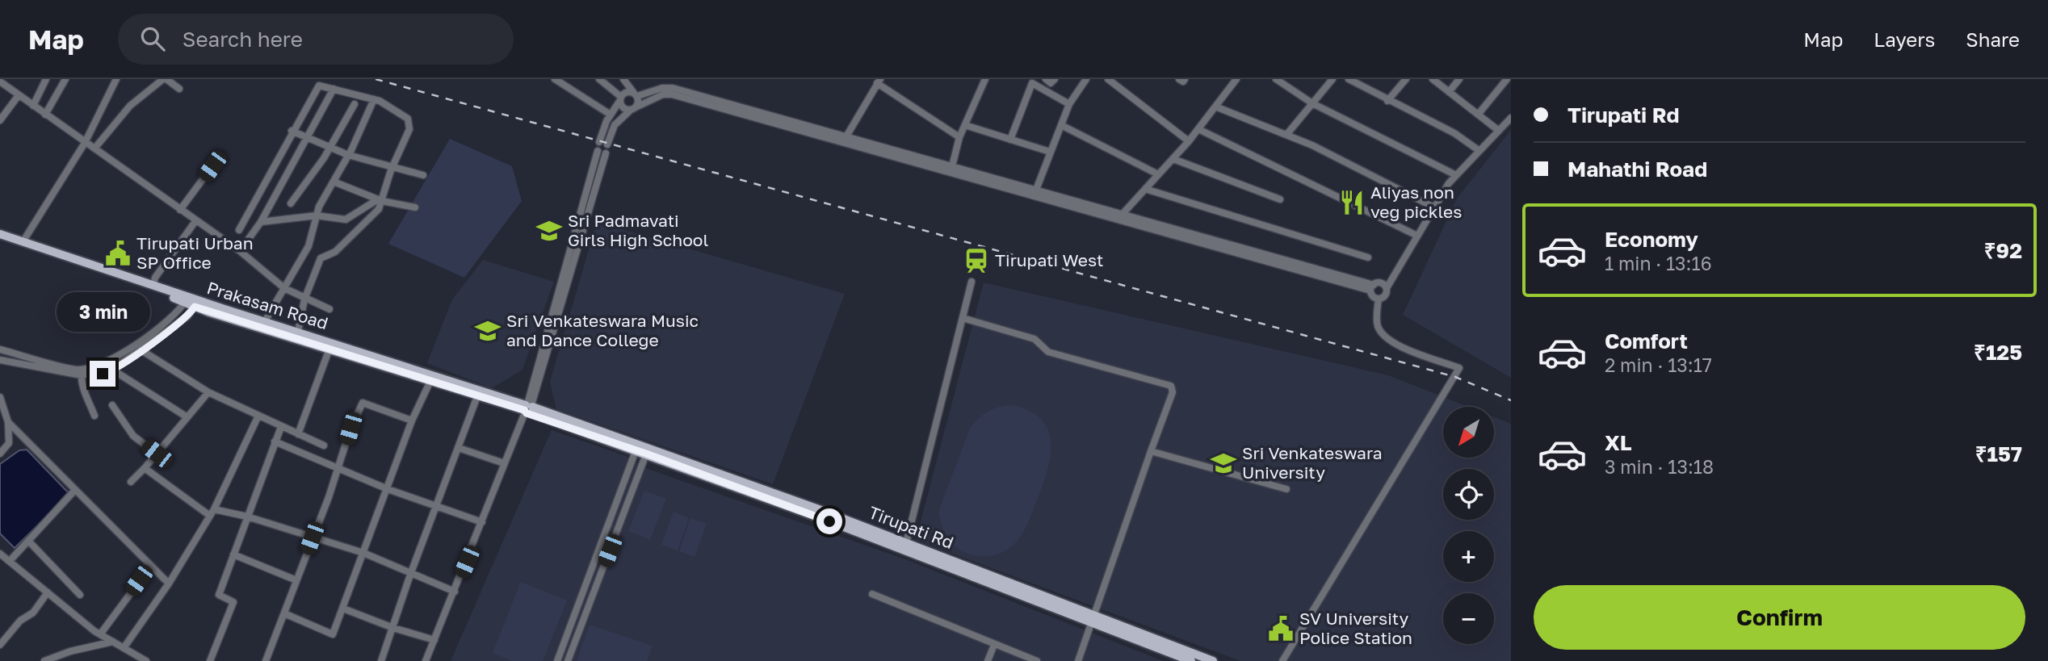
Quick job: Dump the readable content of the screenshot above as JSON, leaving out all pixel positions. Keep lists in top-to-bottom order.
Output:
{
  "streets": {
    "main road": ["Prakasam Road", "Tirupati Rd"]
  },
  "crossings": [
    ["Prakasam Road", "Tirupati Rd"]
  ],
  "places": {
    "restaurant": ["Aliyas non veg pickles"],
    "school or university": ["Sri Padmavati Girls High School", "Sri Venkateswara Music and Dance College", "Sri Venkateswara University"],
    "public building": ["Tirupati Urban SP Office", "SV University Police Station"],
    "station": ["Tirupati West"]
  },
  "north": "bottom left",
  "page": {
    "header": "Map",
    "search": "Search here",
    "nav": ["Map", "Layers", "Share"],
    "banner": ["Tirupati Rd", "Mahathi Road"],
    "list": [
      {
        "name": "Economy",
        "note": "1 min · 13:16",
        "value": "₹92"
      },
      {
        "name": "Comfort",
        "note": "2 min · 13:17",
        "value": "₹125"
      },
      {
        "name": "XL",
        "note": "3 min · 13:18",
        "value": "₹157"
      }
    ],
    "bubble": "3 min",
    "map_buttons": ["+", "−"],
    "buttons": "Confirm"
  }
}
